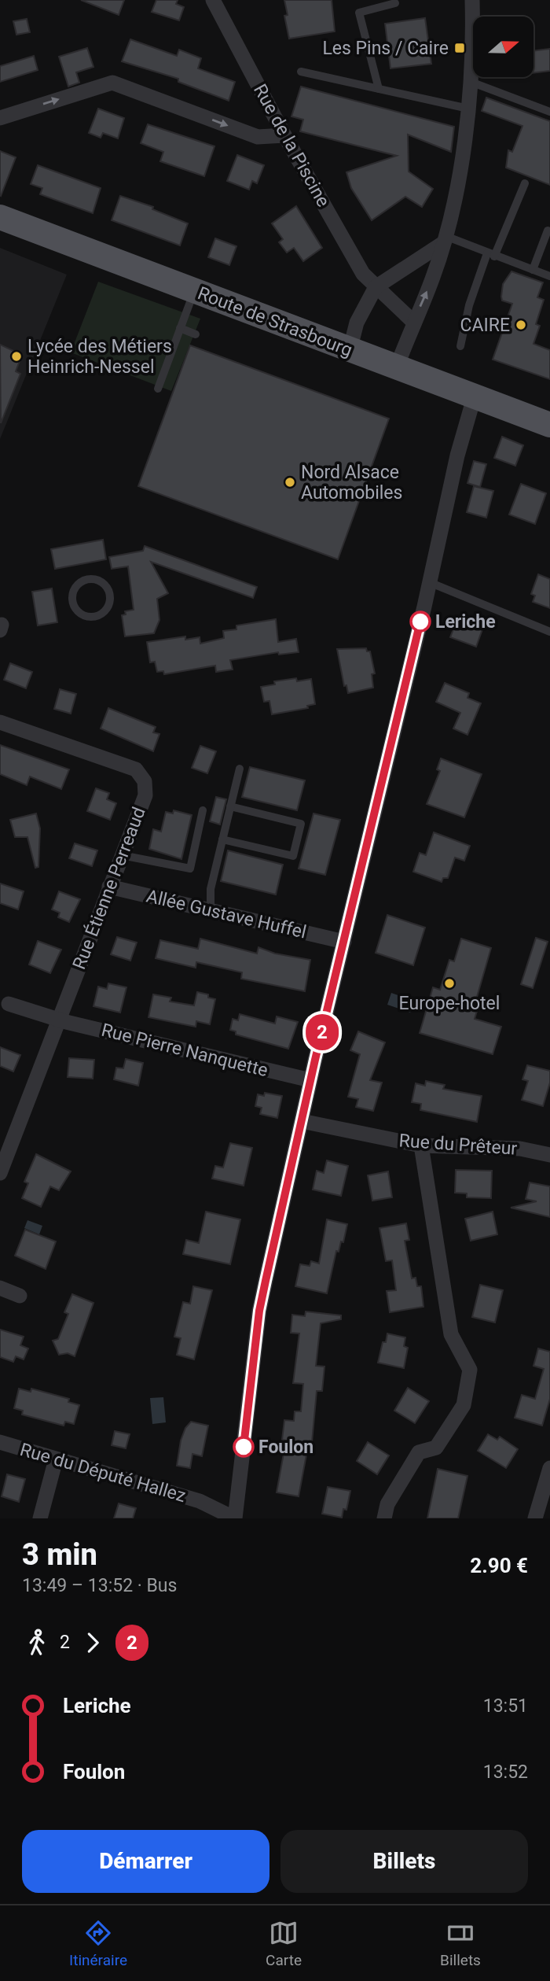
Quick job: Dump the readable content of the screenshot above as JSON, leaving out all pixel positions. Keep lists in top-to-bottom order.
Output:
{
  "streets": {
    "main road": ["Route de Strasbourg"],
    "street": [
      "Rue de la Piscine",
      "Rue Étienne Perreaud",
      "Allée Gustave Huffel",
      "Rue Pierre Nanquette",
      "Rue du Prêteur",
      "Rue du Député Hallez"
    ]
  },
  "crossings": [
    ["Rue Étienne Perreaud", "Allée Gustave Huffel"],
    ["Rue Étienne Perreaud", "Rue Pierre Nanquette"]
  ],
  "places": {
    "transit": ["Les Pins / Caire"],
    "other": [
      "CAIRE",
      "Lycée des Métiers Heinrich-Nessel",
      "Nord Alsace Automobiles",
      "Leriche",
      "Europe-hotel",
      "Foulon"
    ]
  },
  "lines": ["bus line 2"],
  "north": "right",
  "page": {
    "on_map": "2",
    "heading": ["3 min", "13:49 – 13:52 · Bus", "2.90 €"],
    "legs": ["2", "2"],
    "list": [
      {
        "name": "Leriche",
        "value": "13:51"
      },
      {
        "name": "Foulon",
        "value": "13:52"
      }
    ],
    "buttons": ["Démarrer", "Billets"],
    "tabs": ["Itinéraire", "Carte", "Billets"]
  }
}
